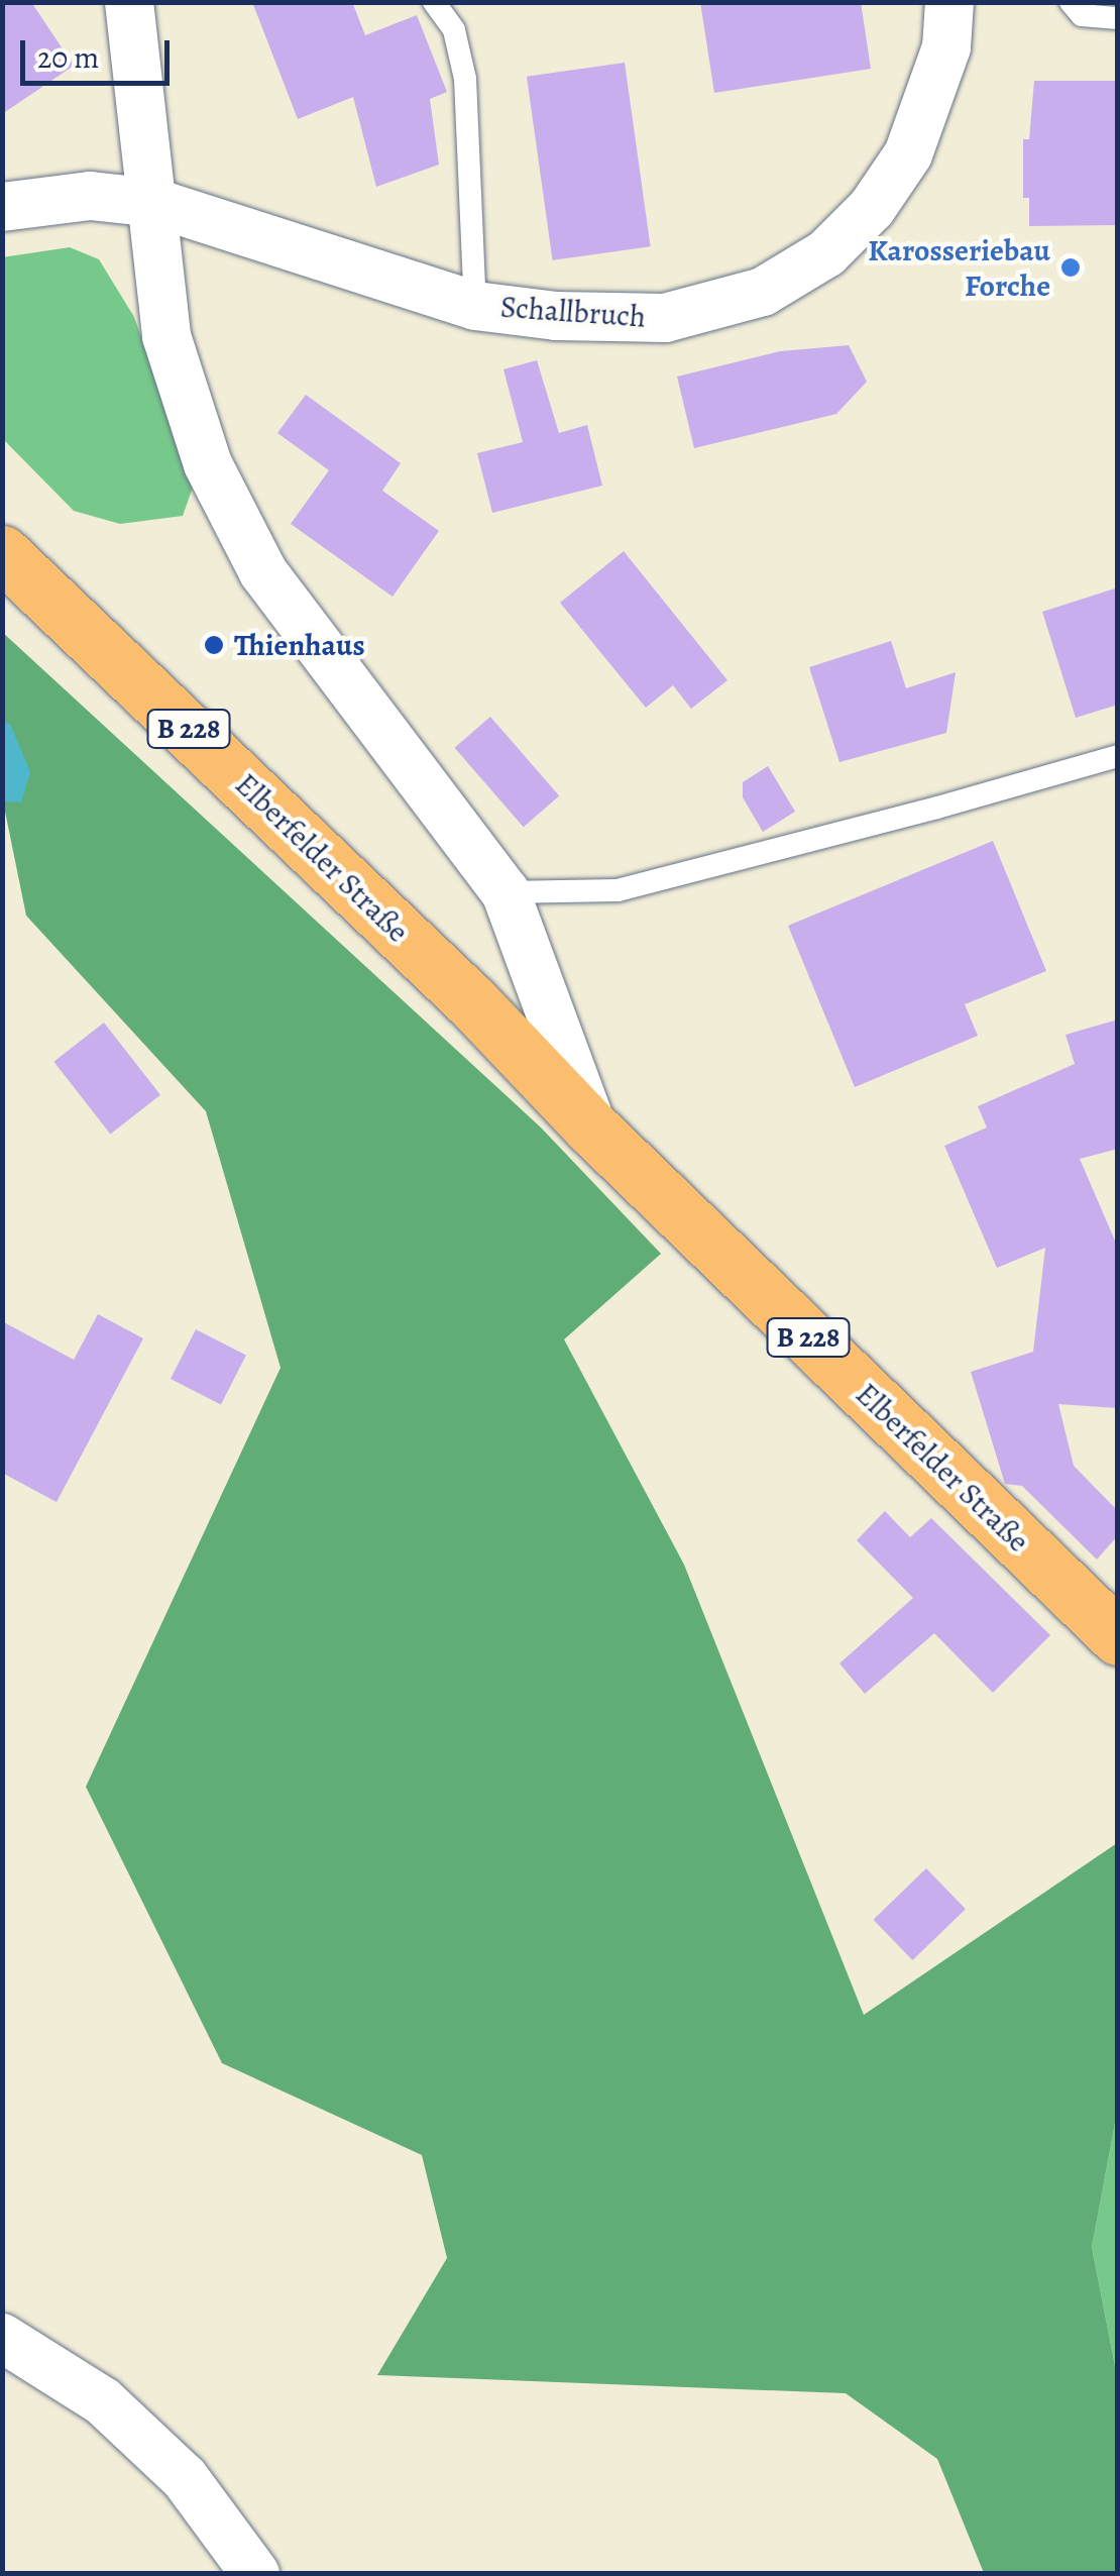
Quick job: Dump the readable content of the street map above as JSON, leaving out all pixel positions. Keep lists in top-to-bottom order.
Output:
{
  "streets": {
    "main road": ["B 228", "Elberfelder Straße"],
    "street": ["Schallbruch"]
  },
  "crossings": [
    ["Schallbruch", "Elberfelder Straße"]
  ],
  "places": ["Karosseriebau Forche", "Thienhaus"],
  "scale_bar": "20 m"
}
